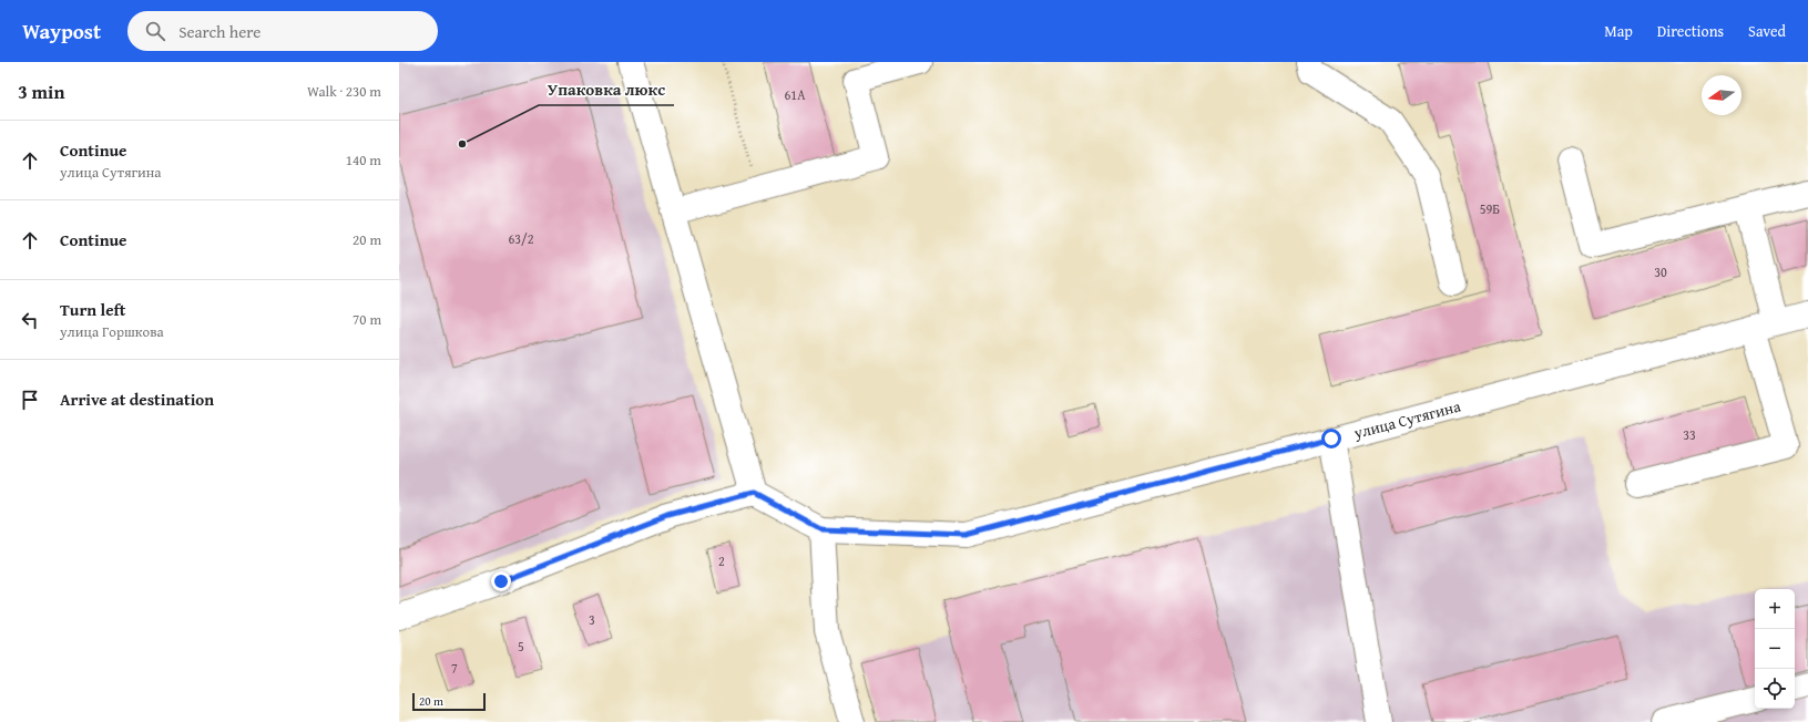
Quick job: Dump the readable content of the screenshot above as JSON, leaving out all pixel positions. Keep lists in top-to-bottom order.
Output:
{
  "streets": {
    "street": ["улица Сутягина"]
  },
  "places": ["Упаковка люкс"],
  "house_numbers": [
    "61А",
    "59Б",
    "63/2",
    "30",
    "33",
    "2",
    "3",
    "5",
    "7"
  ],
  "scale_bar": "20 m",
  "north": "left",
  "page": {
    "header": "Waypost",
    "search": "Search here",
    "nav": ["Map", "Directions", "Saved"],
    "heading": ["3 min", "Walk · 230 m"],
    "list": [
      ["Continue", "улица Сутягина", "140 m"],
      ["Continue", "20 m"],
      ["Turn left", "улица Горшкова", "70 m"],
      "Arrive at destination"
    ],
    "map_buttons": ["+", "−"],
    "scale": "20 m"
  }
}
